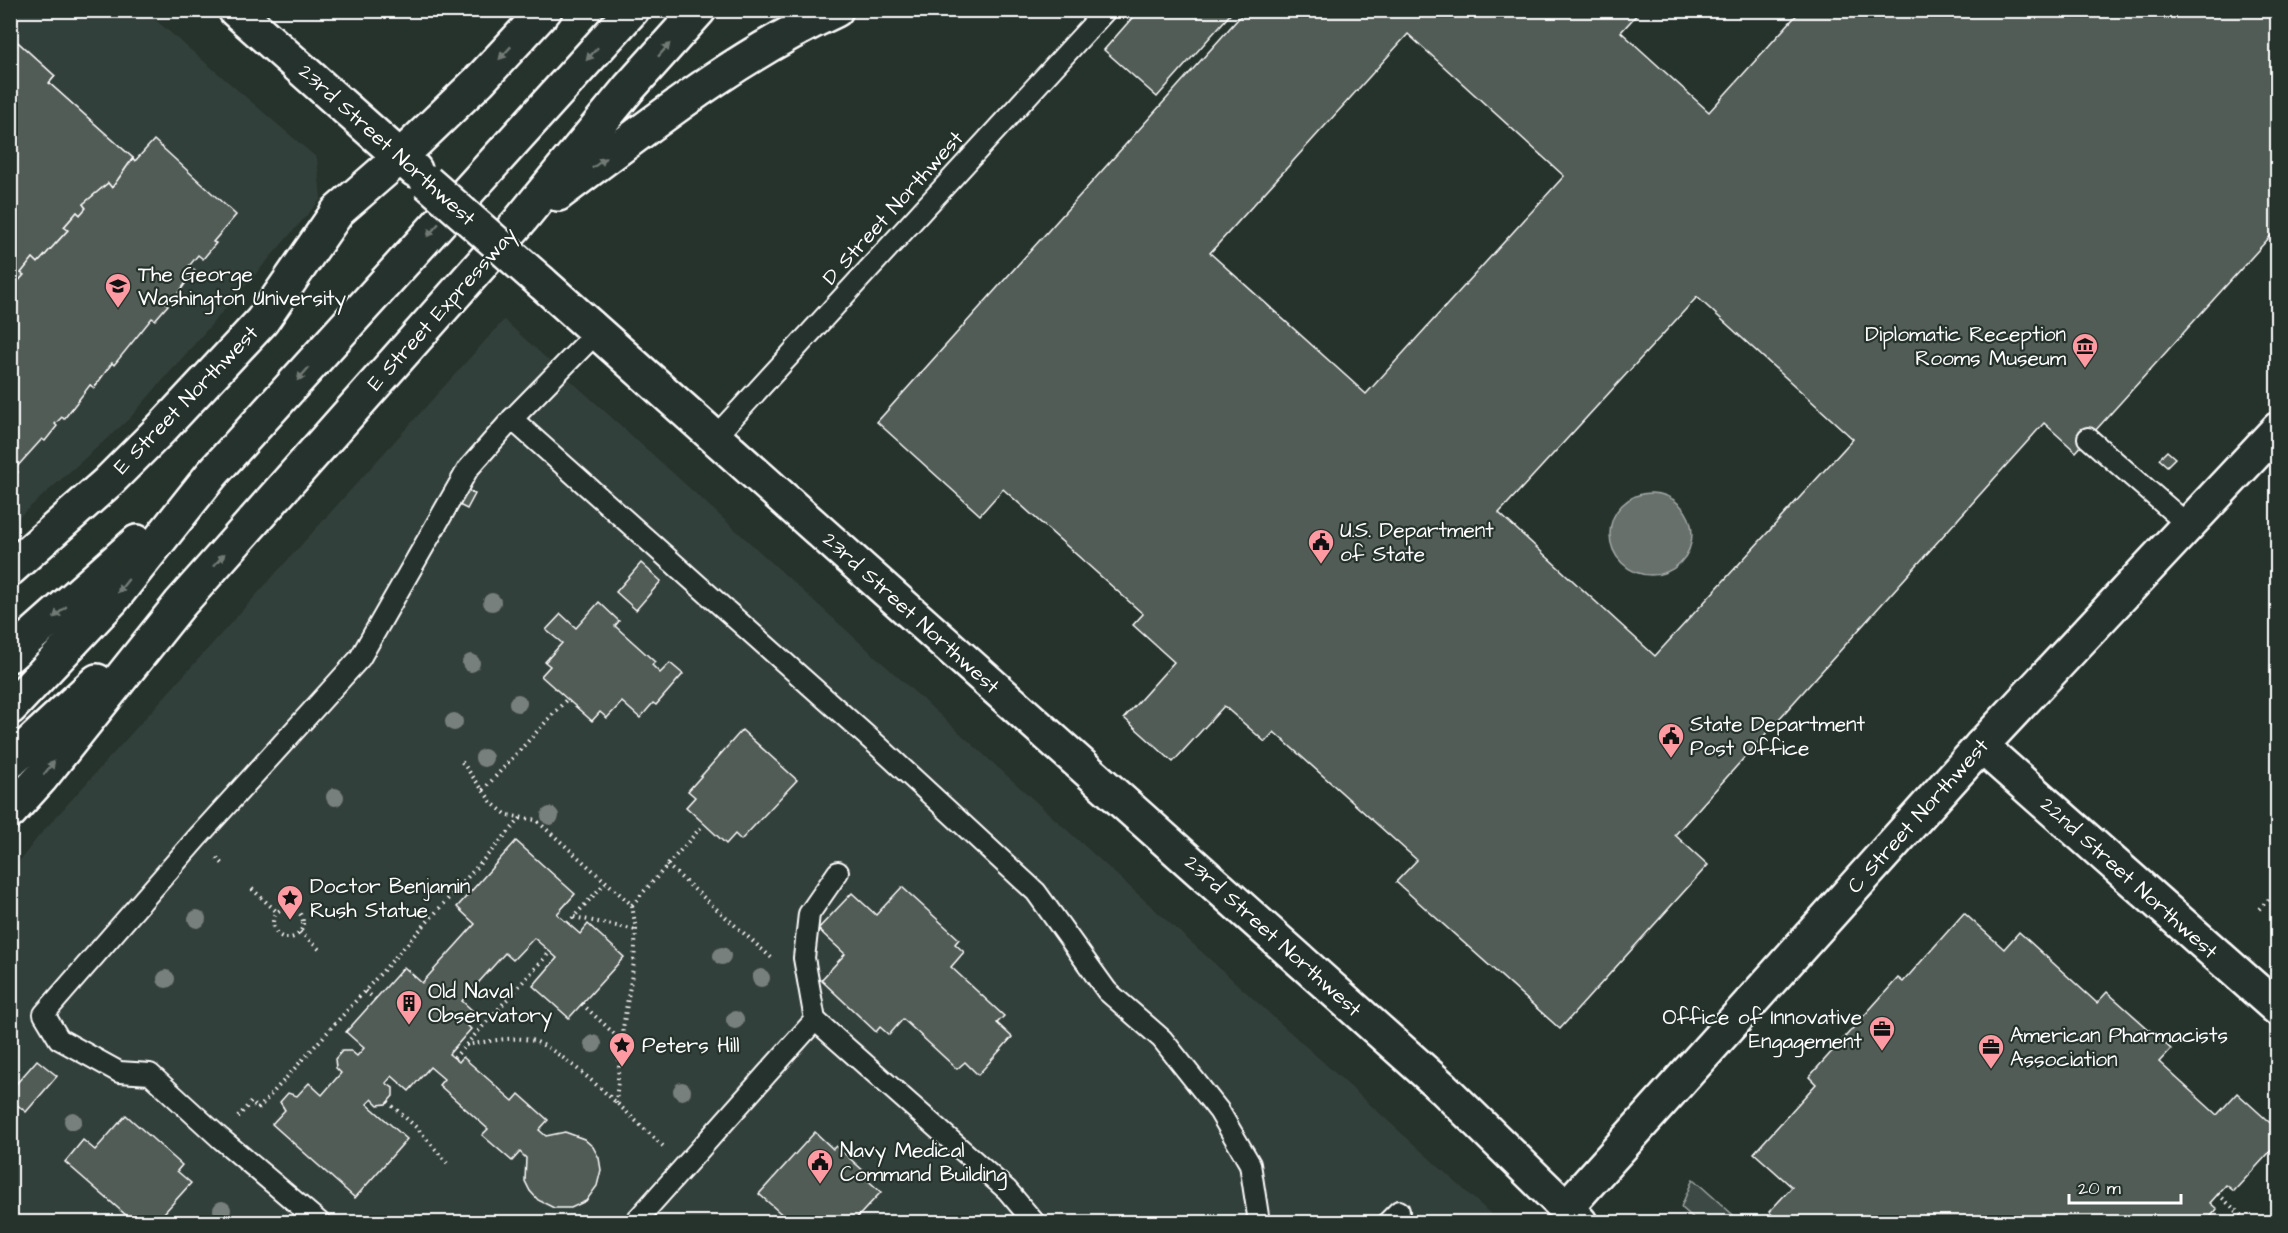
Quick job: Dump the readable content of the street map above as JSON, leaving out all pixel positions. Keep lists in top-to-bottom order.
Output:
{
  "streets": {
    "main road": [
      "23rd Street Northwest",
      "E Street Expressway",
      "E Street Northwest",
      "C Street Northwest",
      "22nd Street Northwest"
    ],
    "lane": ["D Street Northwest"]
  },
  "crossings": [
    ["23rd Street Northwest", "D Street Northwest"],
    ["23rd Street Northwest", "E Street Northwest"],
    ["23rd Street Northwest", "C Street Northwest"],
    ["C Street Northwest", "22nd Street Northwest"]
  ],
  "places": {
    "school or university": ["The George Washington University"],
    "museum": ["Diplomatic Reception Rooms Museum"],
    "public building": ["U.S. Department of State", "State Department Post Office", "Navy Medical Command Building"],
    "place": ["Doctor Benjamin Rush Statue", "Peters Hill"],
    "building": ["Old Naval Observatory"],
    "office": ["Office of Innovative Engagement", "American Pharmacists Association"]
  },
  "scale_bar": "20 m"
}
